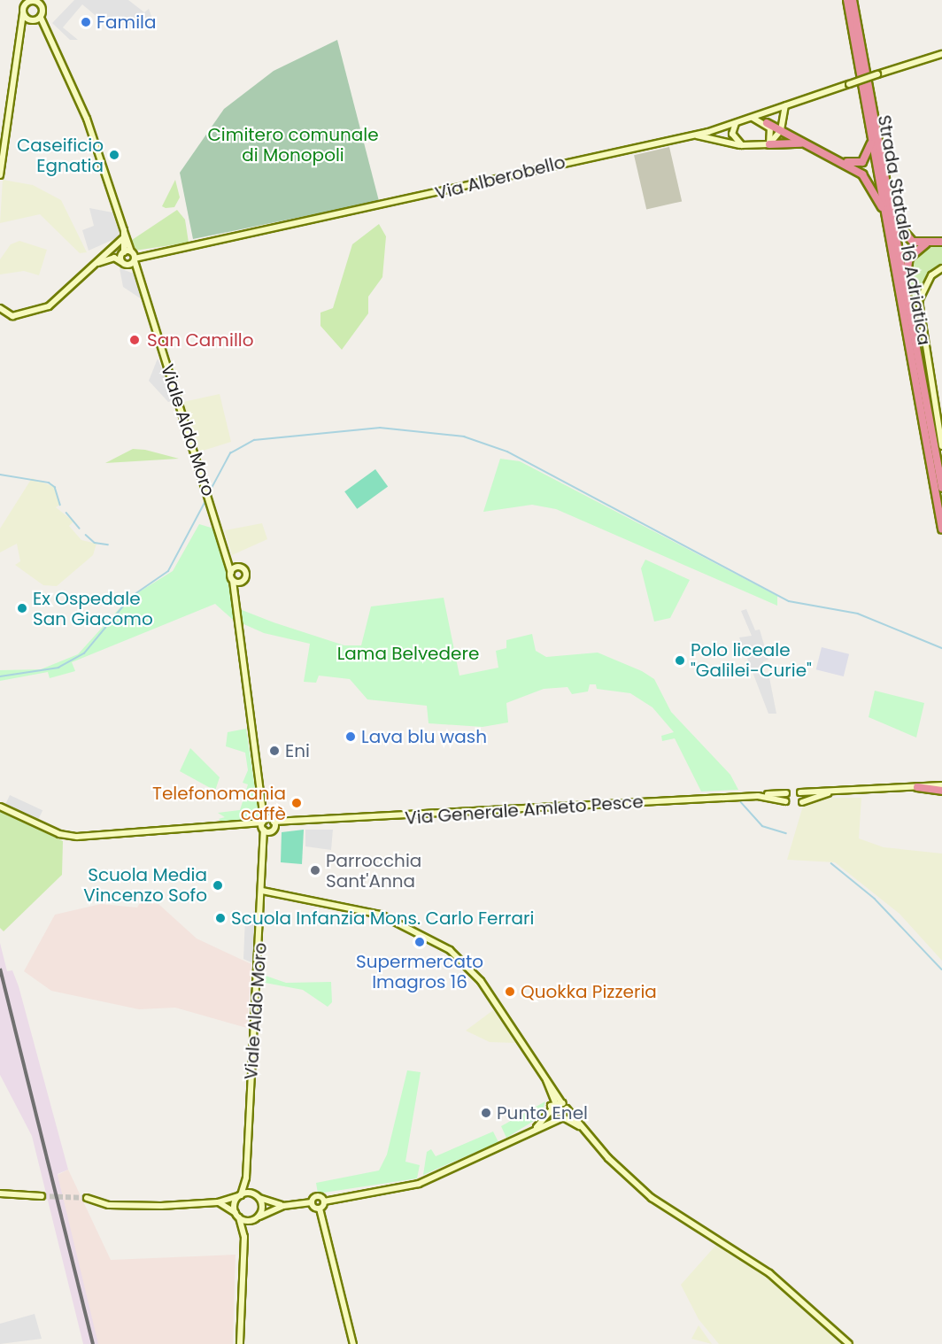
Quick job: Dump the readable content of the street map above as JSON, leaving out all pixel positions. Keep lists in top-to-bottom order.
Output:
{
  "streets": {
    "highway": ["Strada Statale 16 Adriatica"],
    "street": ["Via Alberobello", "Viale Aldo Moro", "Via Generale Amleto Pesce"]
  },
  "crossings": [
    ["Via Alberobello", "Viale Aldo Moro"],
    ["Viale Aldo Moro", "Via Generale Amleto Pesce"]
  ],
  "parks": ["Cimitero comunale di Monopoli", "Lama Belvedere"],
  "places": [
    "Famila",
    "Caseificio Egnatia",
    "San Camillo",
    "Ex Ospedale San Giacomo",
    "Polo liceale \"Galilei-Curie\"",
    "Lava blu wash",
    "Eni",
    "Telefonomania caffè",
    "Parrocchia Sant'Anna",
    "Scuola Media Vincenzo Sofo",
    "Scuola Infanzia Mons. Carlo Ferrari",
    "Supermercato Imagros 16",
    "Quokka Pizzeria",
    "Punto Enel"
  ]
}
